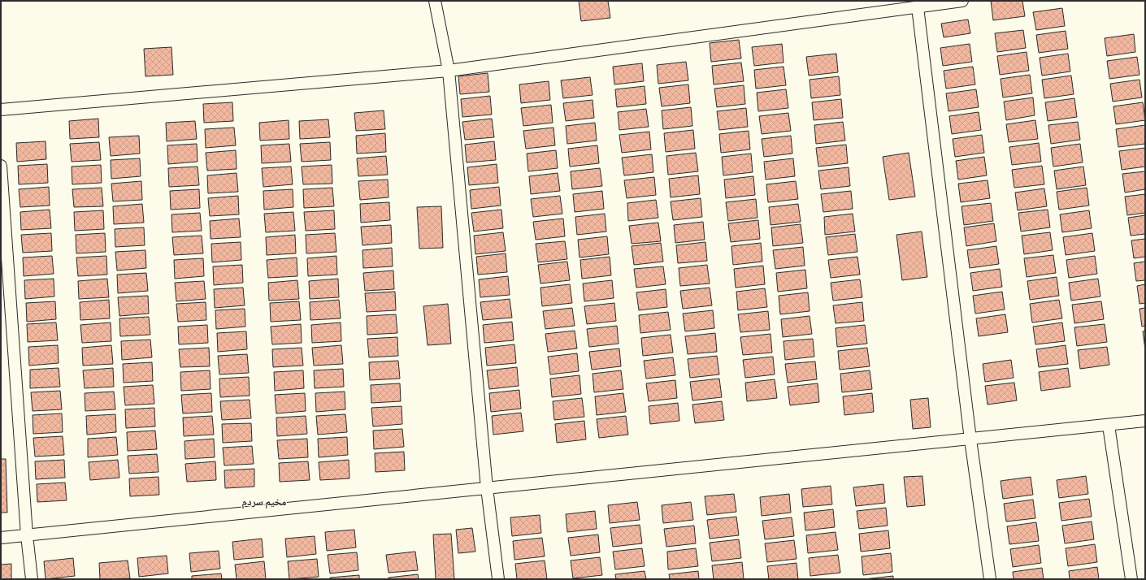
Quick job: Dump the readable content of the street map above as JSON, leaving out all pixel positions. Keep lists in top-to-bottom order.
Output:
{
  "districts": ["مخيم سردم"]
}
